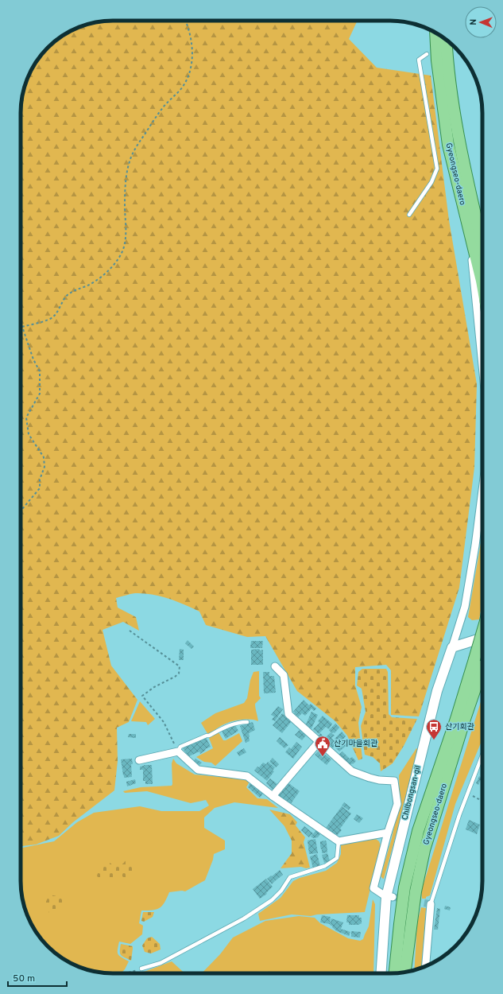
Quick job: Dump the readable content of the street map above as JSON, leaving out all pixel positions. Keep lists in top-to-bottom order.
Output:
{
  "streets": {
    "main road": ["Gyeongseo-daero"],
    "street": ["Chilbongsan-gil"]
  },
  "places": {
    "bus stop": ["산기회관"],
    "public building": ["산기마을회관"]
  },
  "scale_bar": "50 m",
  "north": "left"
}
